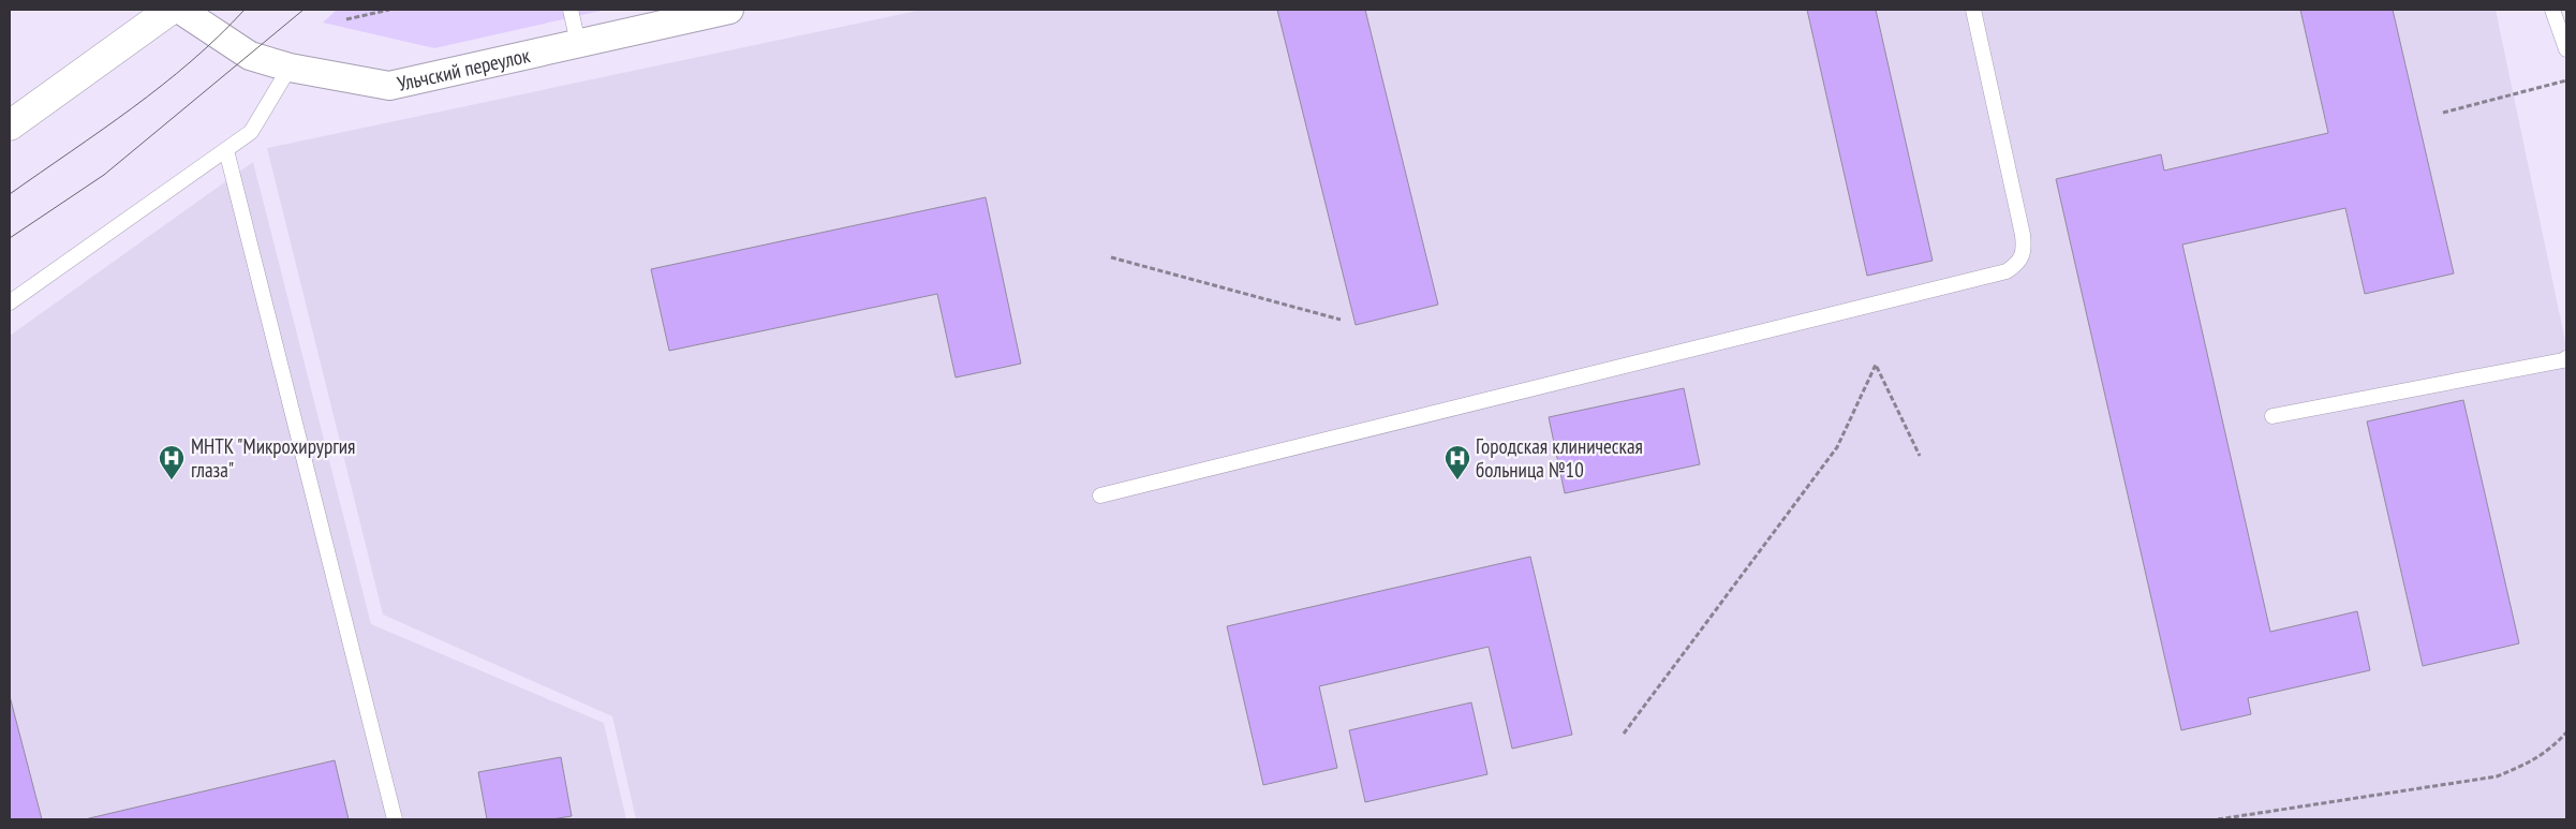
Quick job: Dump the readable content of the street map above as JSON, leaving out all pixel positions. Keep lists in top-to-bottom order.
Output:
{
  "streets": {
    "street": ["Ульчский переулок"]
  },
  "places": {
    "hospital": ["МНТК \"Микрохирургия глаза\"", "Городская клиническая больница №10"]
  }
}
